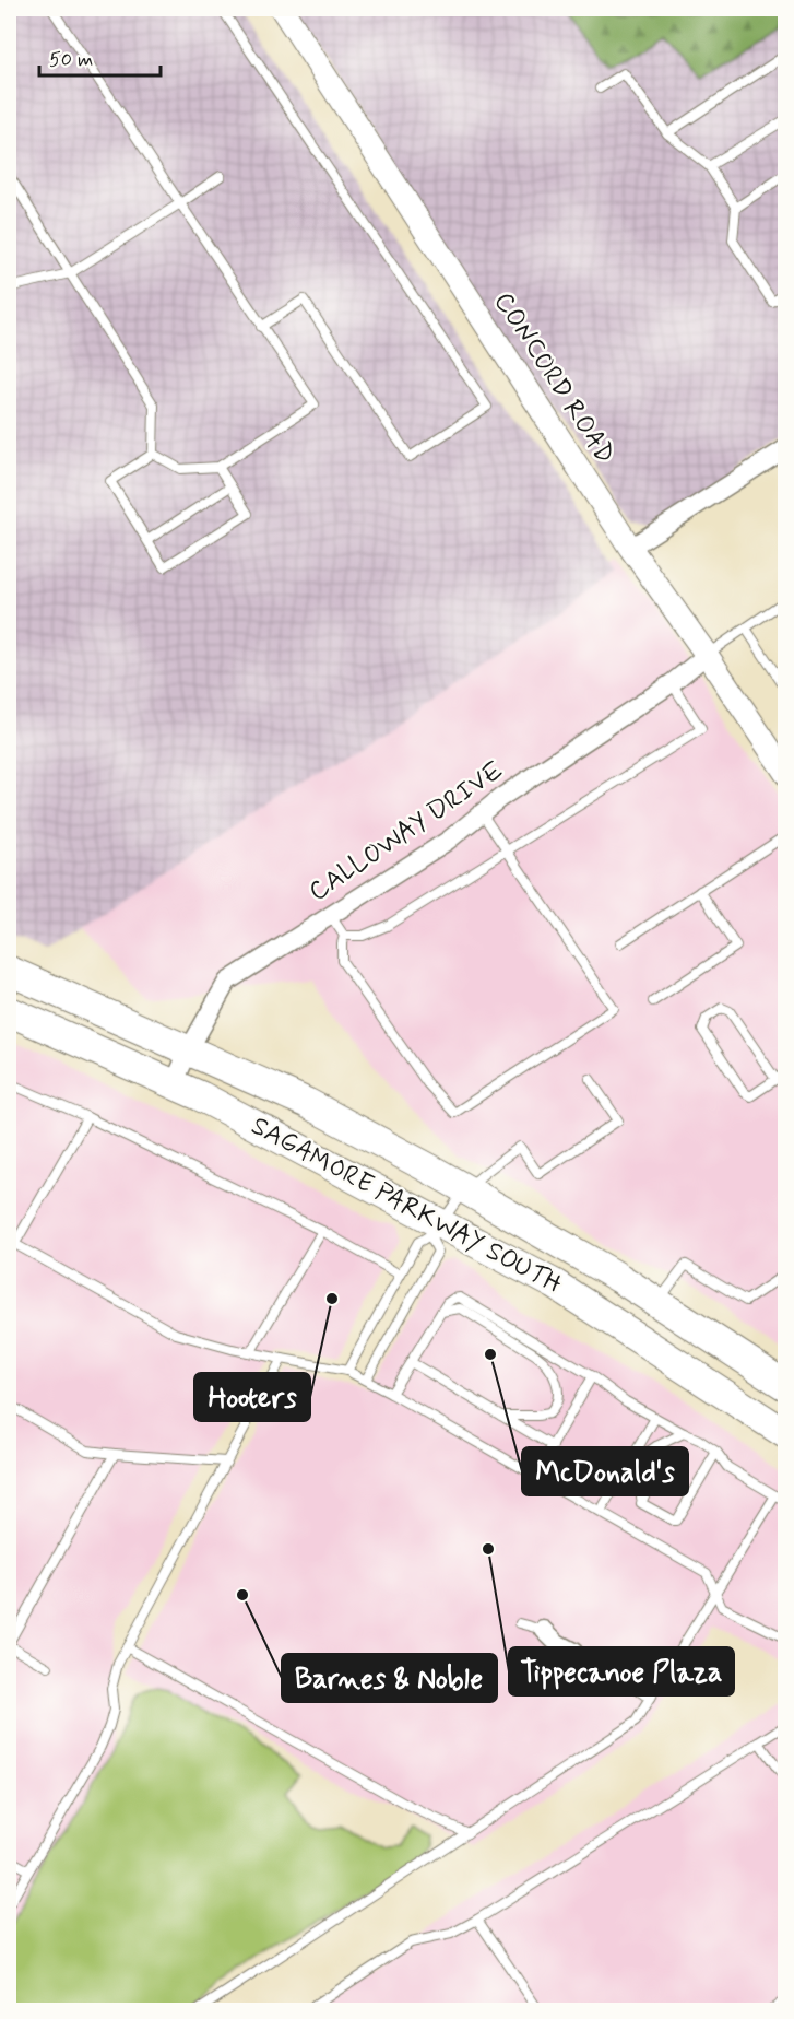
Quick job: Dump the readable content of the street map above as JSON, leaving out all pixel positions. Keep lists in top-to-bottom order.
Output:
{
  "streets": {
    "main road": ["SAGAMORE PARKWAY SOUTH"],
    "street": ["CONCORD ROAD", "CALLOWAY DRIVE"]
  },
  "crossings": [
    ["CONCORD ROAD", "CALLOWAY DRIVE"],
    ["CALLOWAY DRIVE", "SAGAMORE PARKWAY SOUTH"]
  ],
  "places": [
    "Hooters",
    "McDonald's",
    "Tippecanoe Plaza",
    "Barnes & Noble"
  ],
  "scale_bar": "50 m"
}
